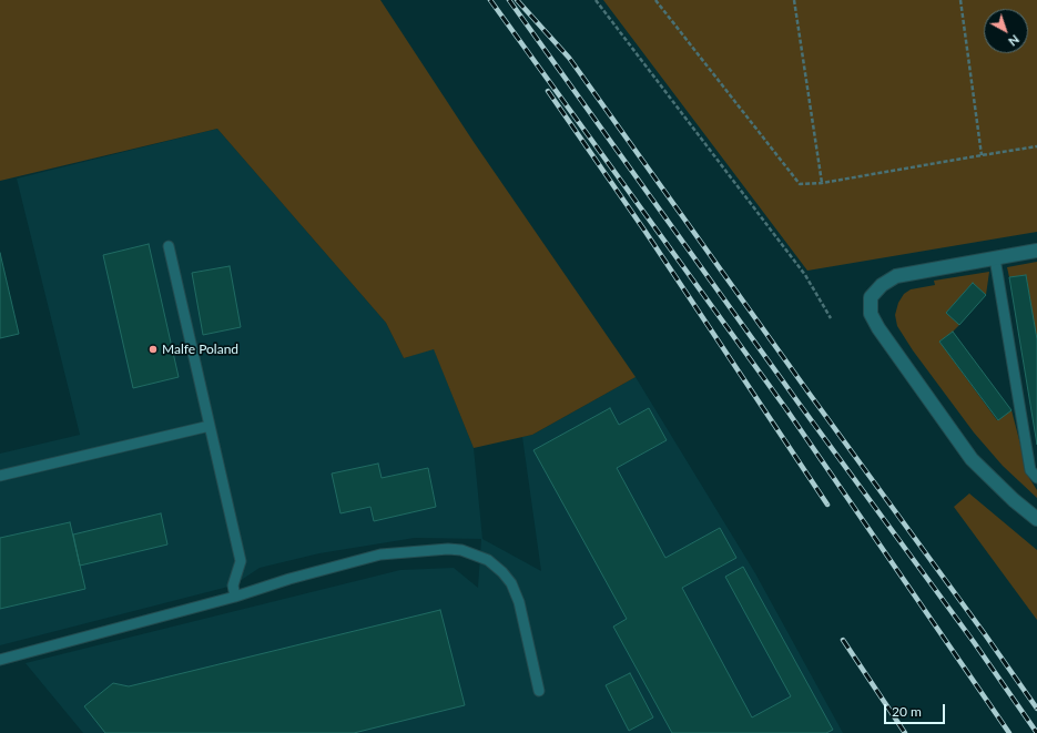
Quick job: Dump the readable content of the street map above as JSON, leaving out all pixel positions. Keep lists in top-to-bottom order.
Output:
{
  "places": ["Malfe Poland"],
  "scale_bar": "20 m",
  "north": "bottom right"
}
